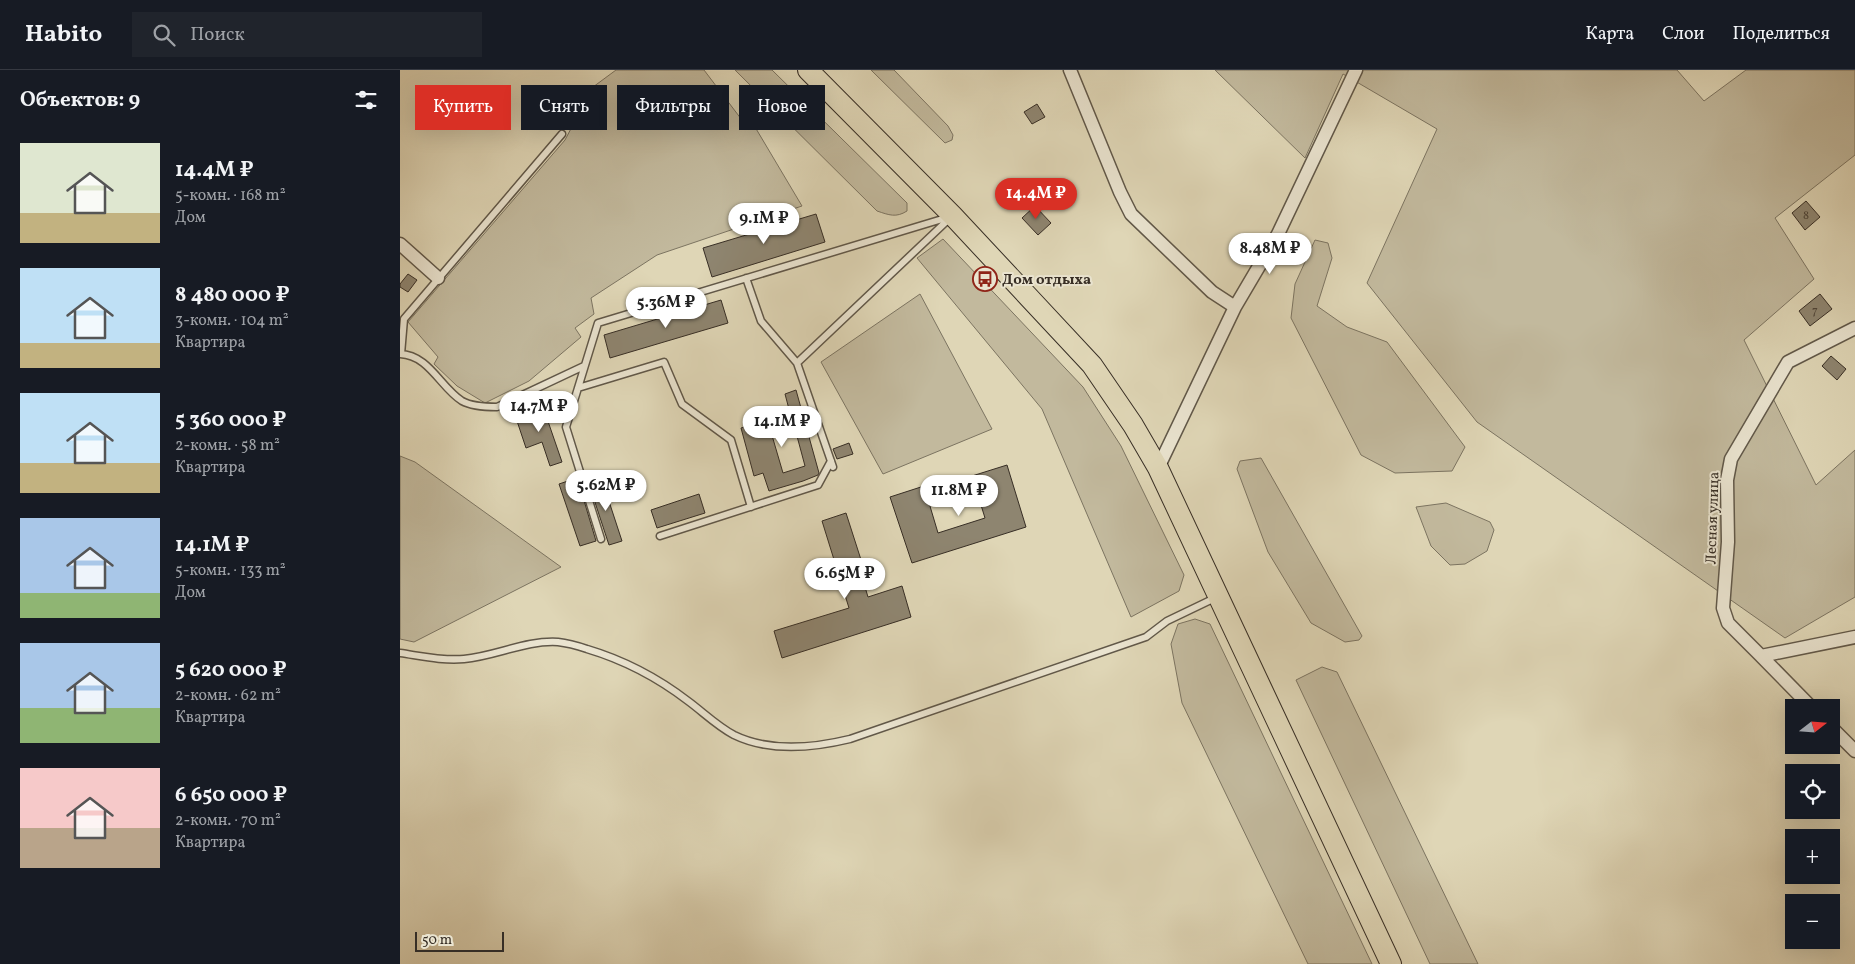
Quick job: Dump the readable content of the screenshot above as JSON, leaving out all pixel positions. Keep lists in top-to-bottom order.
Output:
{
  "streets": {
    "street": ["Лесная улица"]
  },
  "places": {
    "bus stop": ["Дом отдыха"]
  },
  "house_numbers": ["8", "7"],
  "scale_bar": "50 m",
  "north": "right",
  "page": {
    "header": "Habito",
    "search": "Поиск",
    "nav": ["Карта", "Слои", "Поделиться"],
    "heading": "Объектов: 9",
    "chip": [
      "Купить",
      "Снять",
      "Фильтры",
      "Новое"
    ],
    "list": [
      {
        "name": "14.4M ₽",
        "note": "5-комн. · 168 m² · Дом"
      },
      {
        "name": "8 480 000 ₽",
        "note": "3-комн. · 104 m² · Квартира"
      },
      {
        "name": "5 360 000 ₽",
        "note": "2-комн. · 58 m² · Квартира"
      },
      {
        "name": "14.1M ₽",
        "note": "5-комн. · 133 m² · Дом"
      },
      {
        "name": "5 620 000 ₽",
        "note": "2-комн. · 62 m² · Квартира"
      },
      {
        "name": "6 650 000 ₽",
        "note": "2-комн. · 70 m² · Квартира"
      }
    ],
    "price": [
      "14.4M ₽",
      "9.1M ₽",
      "8.48M ₽",
      "5.36M ₽",
      "14.7M ₽",
      "14.1M ₽",
      "5.62M ₽",
      "11.8M ₽",
      "6.65M ₽"
    ],
    "map_buttons": ["+", "−"],
    "scale": "50 m"
  }
}
